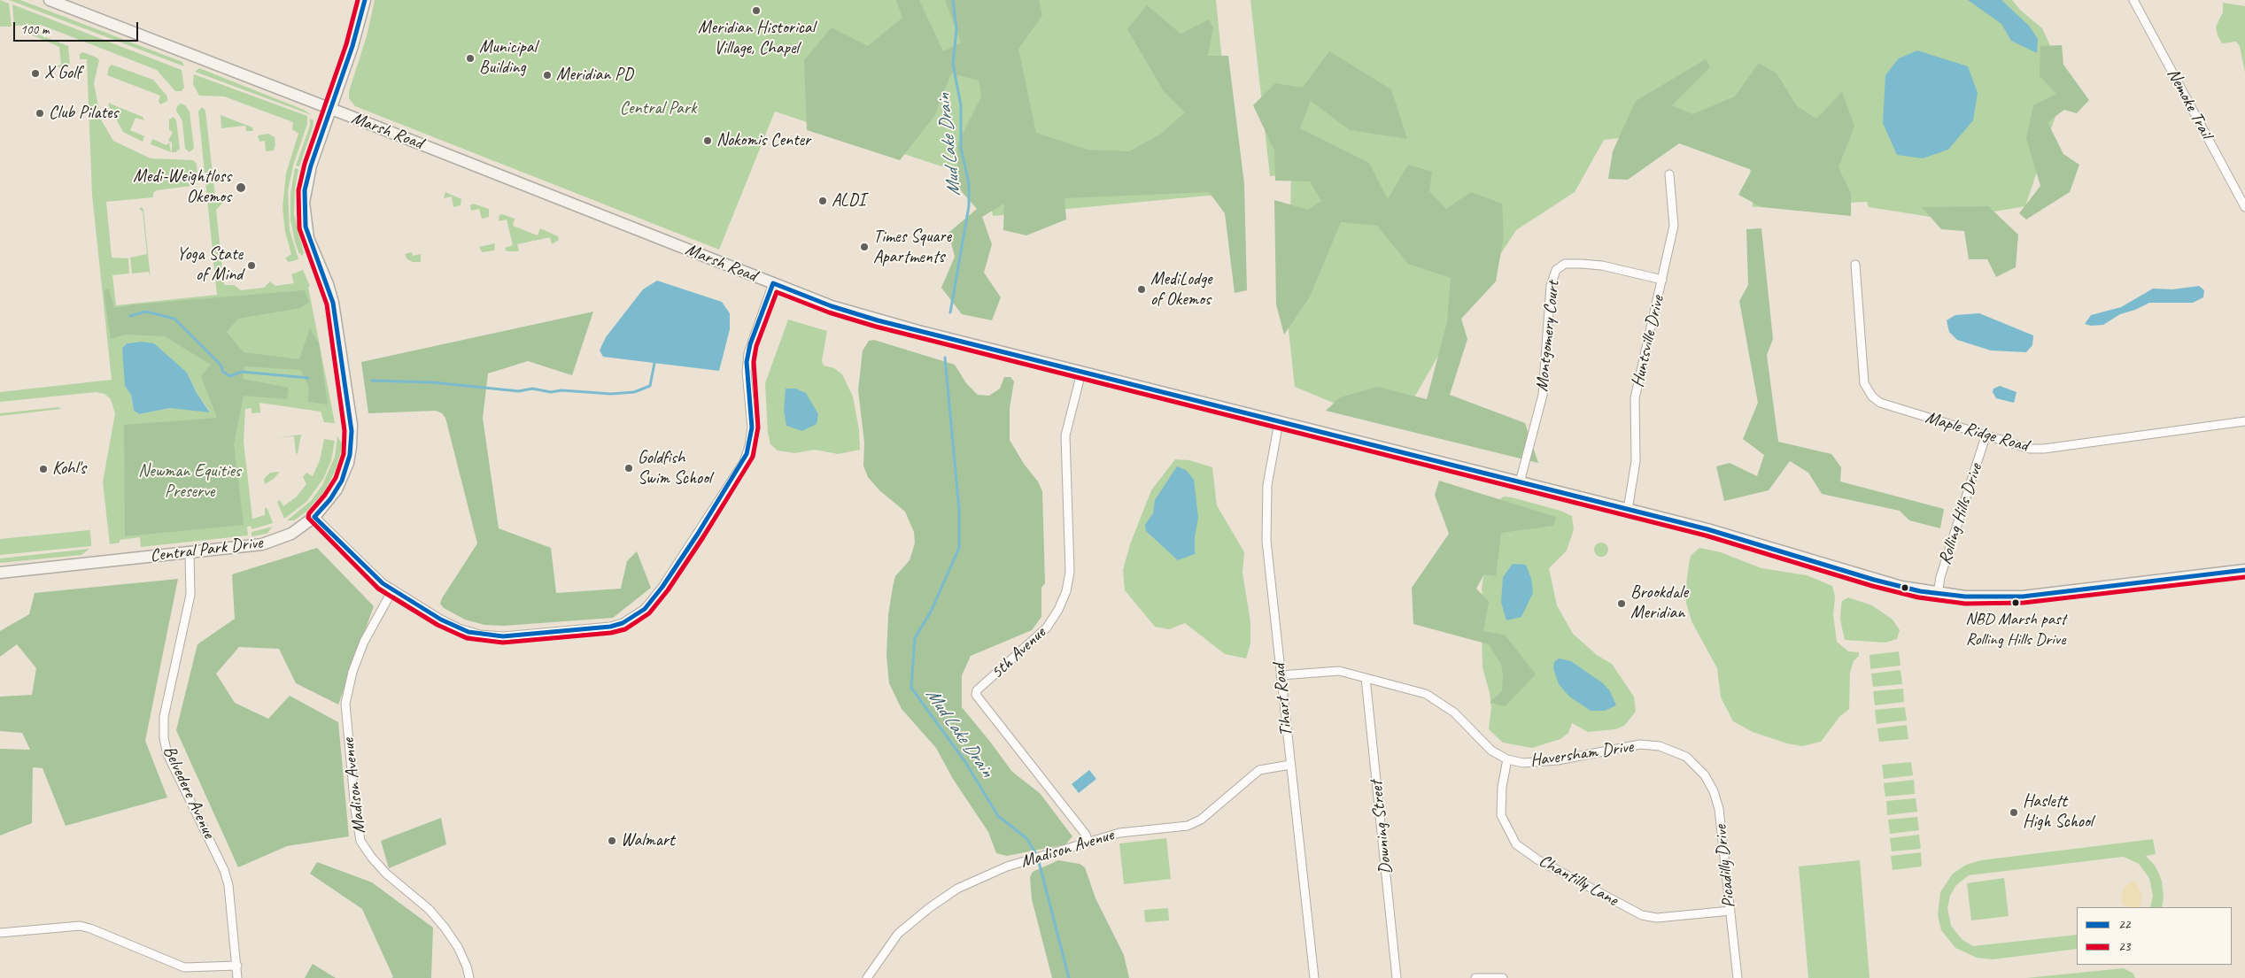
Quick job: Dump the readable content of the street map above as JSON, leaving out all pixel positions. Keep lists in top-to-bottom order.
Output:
{
  "streets": {
    "main road": ["Marsh Road", "Central Park Drive"],
    "street": [
      "Nemoke Trail",
      "Montgomery Court",
      "Huntsville Drive",
      "Maple Ridge Road",
      "Rolling Hills Drive",
      "5th Avenue",
      "Tihart Road",
      "Haversham Drive",
      "Madison Avenue",
      "Belvedere Avenue",
      "Downing Street",
      "Picadilly Drive",
      "Chantilly Lane"
    ]
  },
  "crossings": [
    ["Marsh Road", "Montgomery Court"],
    ["Marsh Road", "Huntsville Drive"],
    ["Marsh Road", "Rolling Hills Drive"],
    ["Marsh Road", "Central Park Drive"],
    ["Marsh Road", "5th Avenue"],
    ["Marsh Road", "Tihart Road"],
    ["Montgomery Court", "Huntsville Drive"],
    ["Maple Ridge Road", "Rolling Hills Drive"],
    ["Central Park Drive", "Belvedere Avenue"],
    ["5th Avenue", "Madison Avenue"],
    ["Tihart Road", "Haversham Drive"],
    ["Tihart Road", "Madison Avenue"],
    ["Haversham Drive", "Downing Street"],
    ["Haversham Drive", "Picadilly Drive"],
    ["Haversham Drive", "Chantilly Lane"],
    ["Picadilly Drive", "Chantilly Lane"]
  ],
  "water": ["Mud Lake Drain"],
  "parks": ["Central Park", "Newman Equities Preserve"],
  "places": [
    "Meridian Historical Village, Chapel",
    "Municipal Building",
    "X Golf",
    "Meridian PD",
    "Club Pilates",
    "Nokomis Center",
    "Medi-Weightloss Okemos",
    "ALDI",
    "Times Square Apartments",
    "Yoga State of Mind",
    "MediLodge of Okemos",
    "Goldfish Swim School",
    "Kohl's",
    "NBD Marsh past Rolling Hills Drive",
    "Brookdale Meridian",
    "Haslett High School",
    "Walmart"
  ],
  "lines": ["transit line 22", "transit line 23"],
  "legend": ["22", "23"],
  "scale_bar": "100 m"
}
